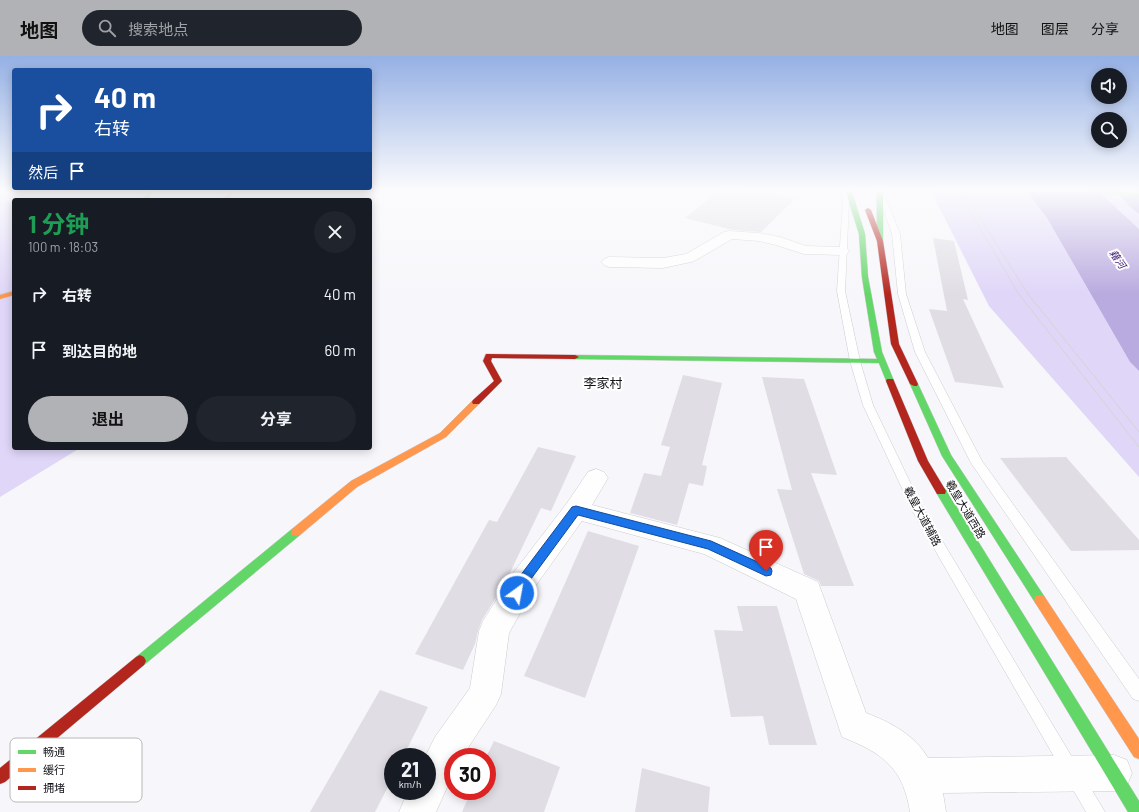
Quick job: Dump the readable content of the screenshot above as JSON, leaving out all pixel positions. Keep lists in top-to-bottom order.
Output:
{
  "streets": {
    "main road": ["羲皇大道西路"],
    "lane": ["羲皇大道辅路"]
  },
  "districts": ["李家村"],
  "water": ["藉河"],
  "legend": ["畅通", "缓行", "拥堵"],
  "page": {
    "header": "地图",
    "search": "搜索地点",
    "nav": ["地图", "图层", "分享"],
    "turn": ["40 m", "右转"],
    "then": "然后",
    "heading": ["1 分钟", "100 m · 18:03"],
    "list": [
      {
        "name": "右转",
        "value": "40 m"
      },
      {
        "name": "到达目的地",
        "value": "60 m"
      }
    ],
    "buttons": ["退出", "分享"],
    "speed": "21 km/h",
    "limit": "30"
  }
}
